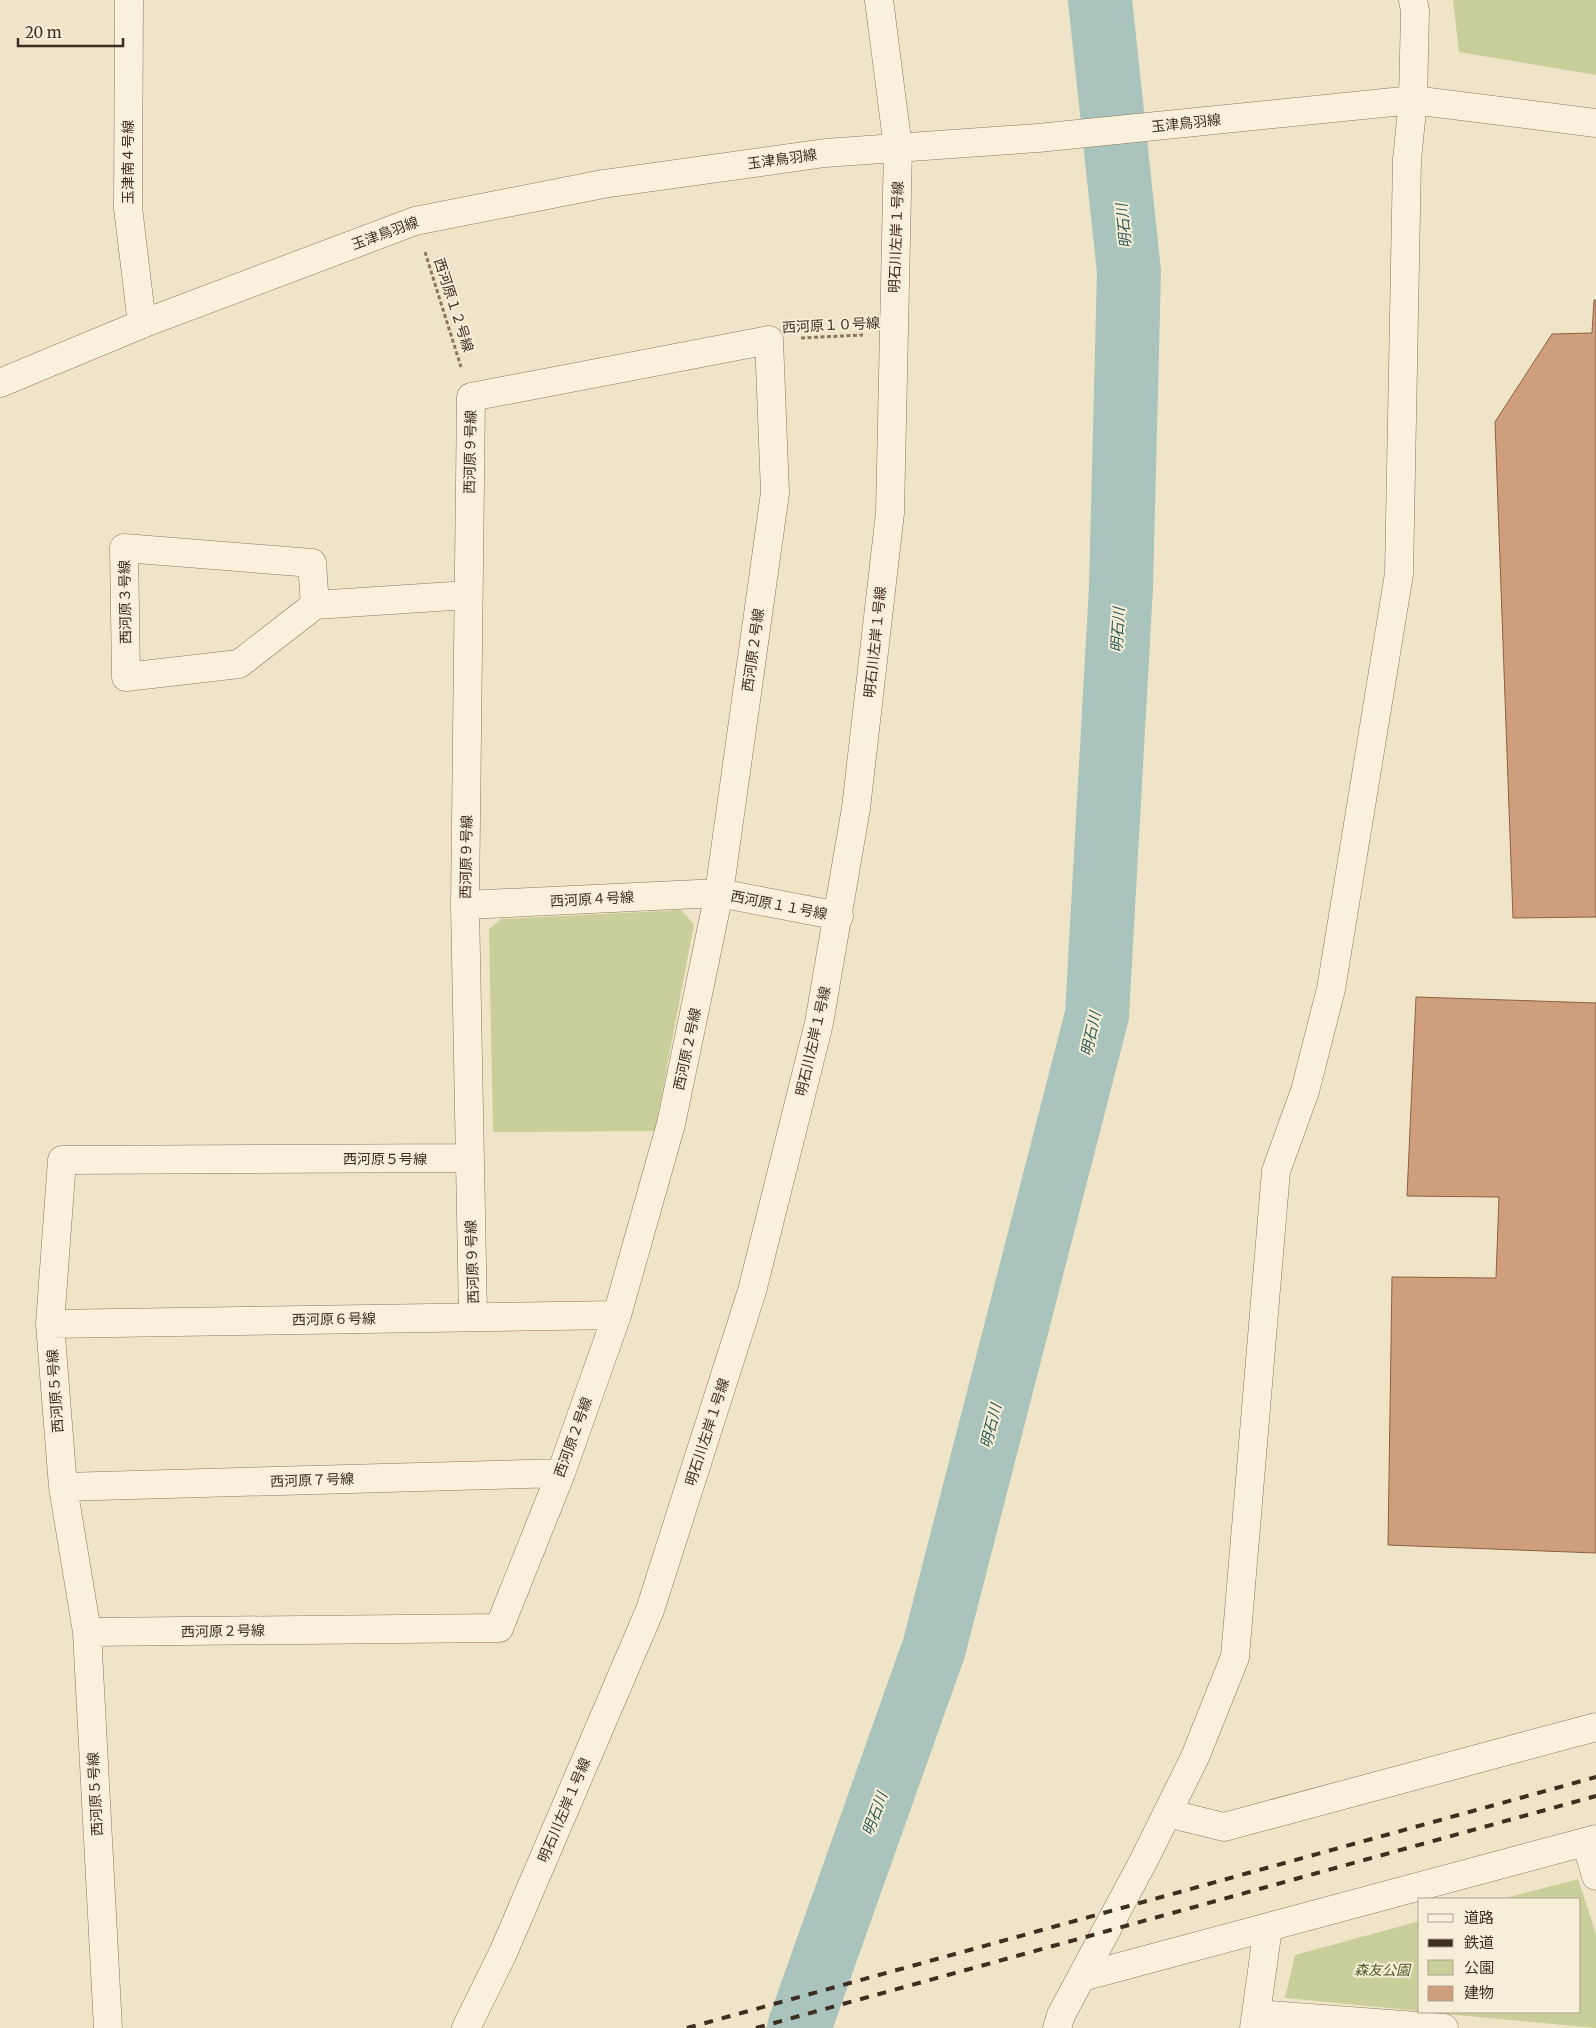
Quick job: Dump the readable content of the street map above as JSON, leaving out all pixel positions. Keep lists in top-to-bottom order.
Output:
{
  "streets": {
    "street": [
      "玉津鳥羽線",
      "玉津南４号線",
      "明石川左岸１号線",
      "西河原９号線",
      "西河原３号線",
      "西河原２号線",
      "西河原４号線",
      "西河原１１号線",
      "西河原５号線",
      "西河原６号線",
      "西河原７号線"
    ],
    "path": ["西河原１２号線", "西河原１０号線"]
  },
  "crossings": [
    ["玉津鳥羽線", "玉津南４号線"],
    ["玉津鳥羽線", "明石川左岸１号線"],
    ["玉津鳥羽線", "西河原１２号線"],
    ["明石川左岸１号線", "西河原１０号線"],
    ["明石川左岸１号線", "西河原１１号線"],
    ["西河原１２号線", "西河原９号線"],
    ["西河原１０号線", "西河原２号線"],
    ["西河原９号線", "西河原４号線"],
    ["西河原９号線", "西河原５号線"],
    ["西河原９号線", "西河原６号線"],
    ["西河原２号線", "西河原４号線"],
    ["西河原２号線", "西河原１１号線"],
    ["西河原２号線", "西河原５号線"],
    ["西河原２号線", "西河原６号線"],
    ["西河原２号線", "西河原７号線"],
    ["西河原４号線", "西河原１１号線"],
    ["西河原５号線", "西河原６号線"],
    ["西河原５号線", "西河原７号線"]
  ],
  "water": ["明石川"],
  "parks": ["森友公園"],
  "legend": [
    "道路",
    "鉄道",
    "公園",
    "建物"
  ],
  "scale_bar": "20 m"
}
